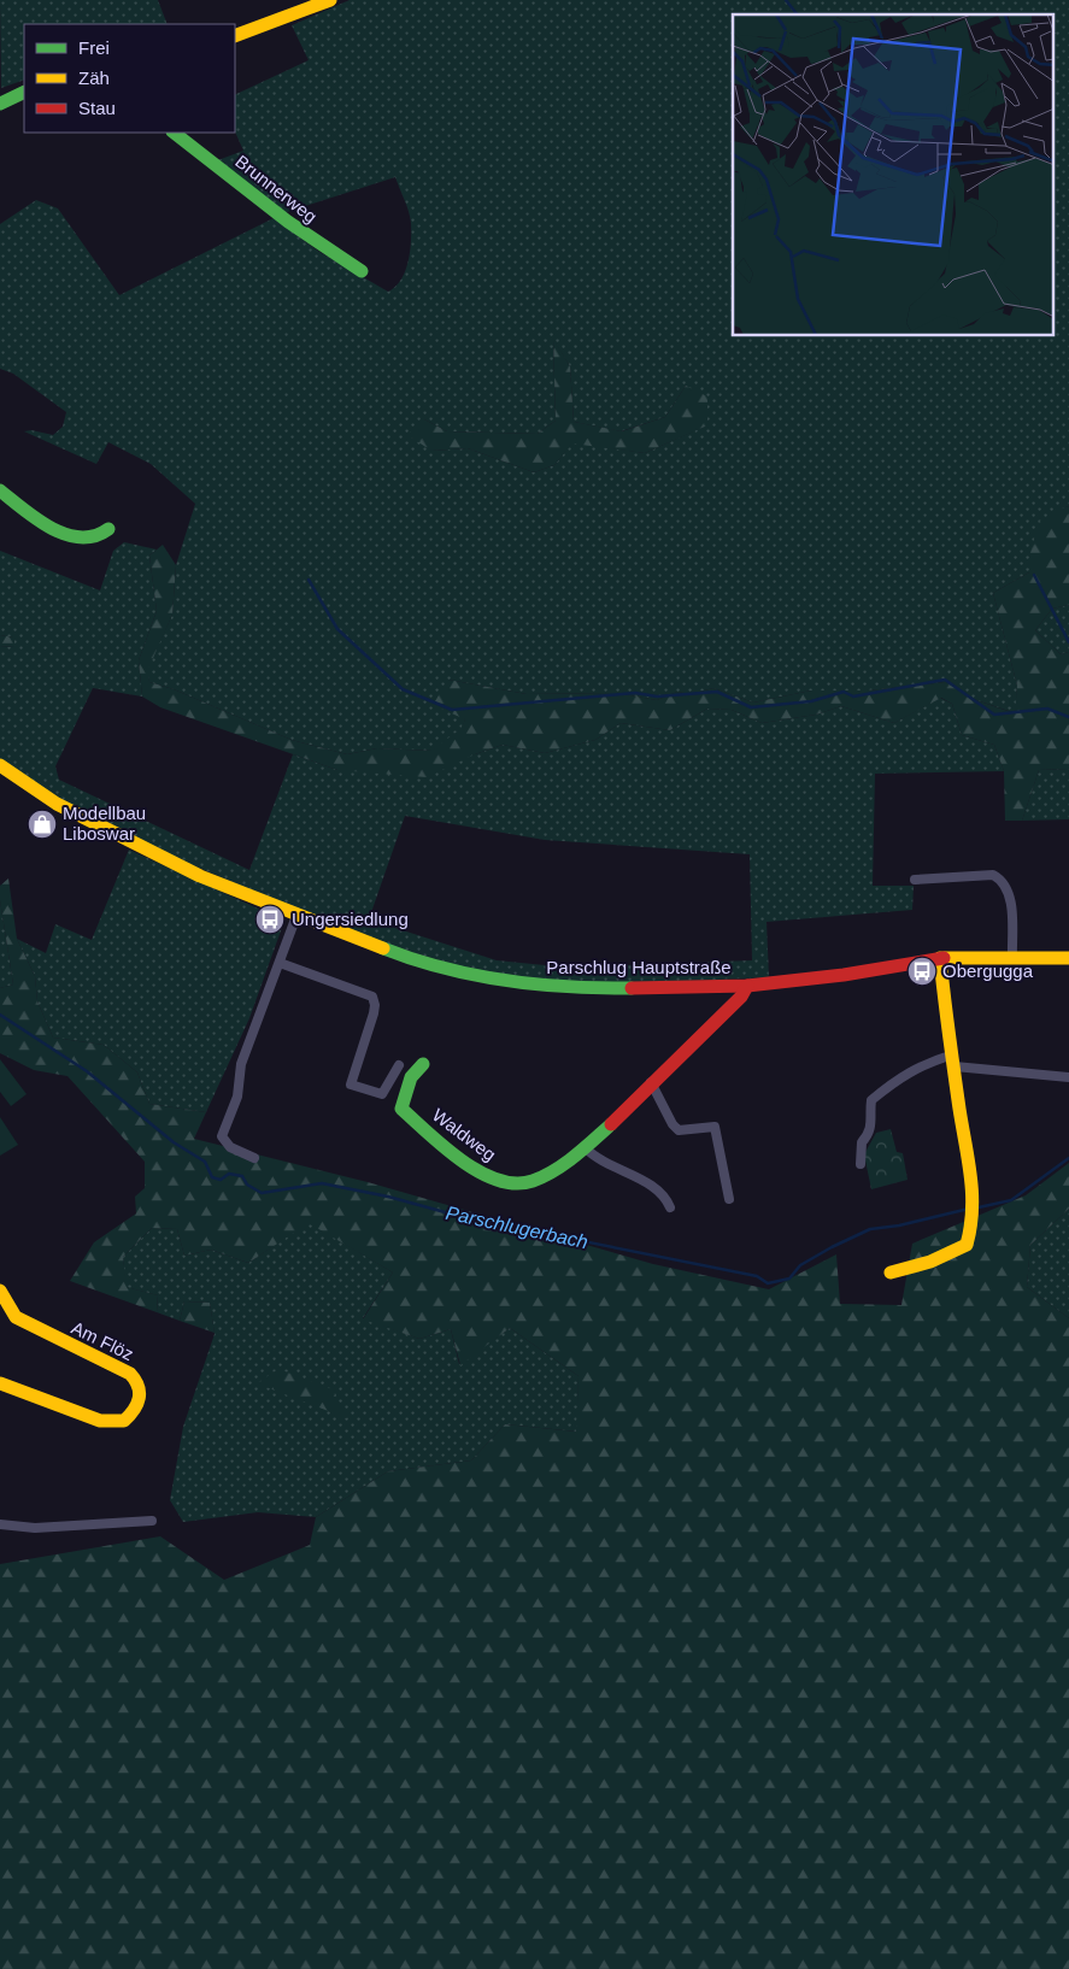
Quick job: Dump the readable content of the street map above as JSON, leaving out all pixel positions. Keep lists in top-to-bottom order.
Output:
{
  "streets": {
    "street": [
      "Brunnerweg",
      "Parschlug Hauptstraße",
      "Waldweg",
      "Am Flöz"
    ]
  },
  "crossings": [
    ["Parschlug Hauptstraße", "Waldweg"]
  ],
  "water": ["Parschlugerbach"],
  "places": {
    "shop": ["Modellbau Liboswar"],
    "bus stop": ["Ungersiedlung", "Obergugga"]
  },
  "legend": ["Frei", "Zäh", "Stau"]
}
